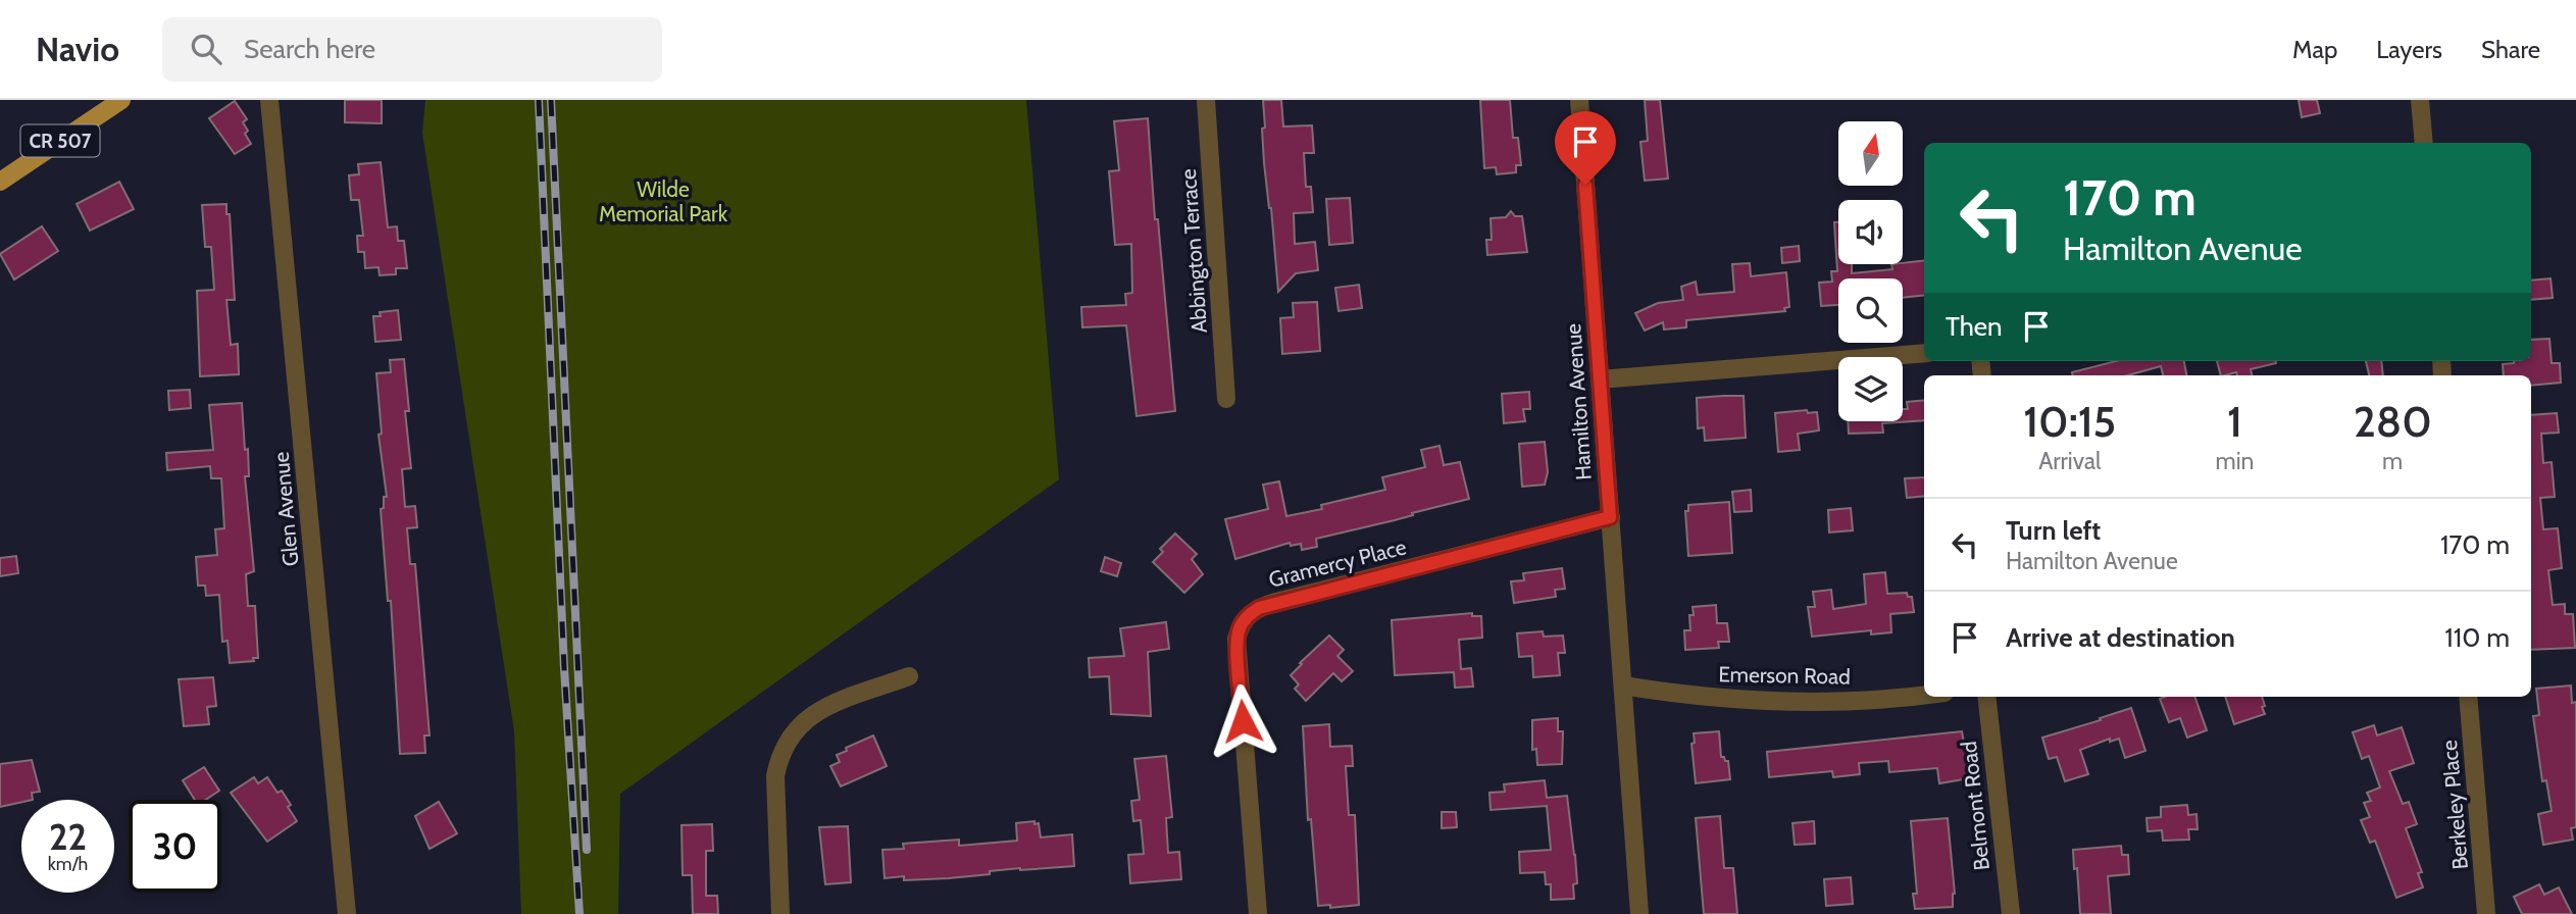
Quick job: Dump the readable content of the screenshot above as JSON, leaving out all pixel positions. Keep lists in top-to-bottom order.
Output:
{
  "streets": {
    "main road": ["CR 507"],
    "street": [
      "Abbington Terrace",
      "Hamilton Avenue",
      "Glen Avenue",
      "Gramercy Place",
      "Emerson Road",
      "Berkeley Place",
      "Belmont Road"
    ]
  },
  "crossings": [
    ["Hamilton Avenue", "Gramercy Place"],
    ["Hamilton Avenue", "Emerson Road"]
  ],
  "parks": ["Wilde Memorial Park"],
  "north": "top",
  "page": {
    "header": "Navio",
    "search": "Search here",
    "nav": ["Map", "Layers", "Share"],
    "turn": ["170 m", "Hamilton Avenue"],
    "then": "Then",
    "eta": [
      "10:15",
      "Arrival",
      "1",
      "min",
      "280",
      "m"
    ],
    "list": [
      {
        "name": "Turn left",
        "note": "Hamilton Avenue",
        "value": "170 m"
      },
      {
        "name": "Arrive at destination",
        "value": "110 m"
      }
    ],
    "speed": "22 km/h",
    "limit": "30"
  }
}
